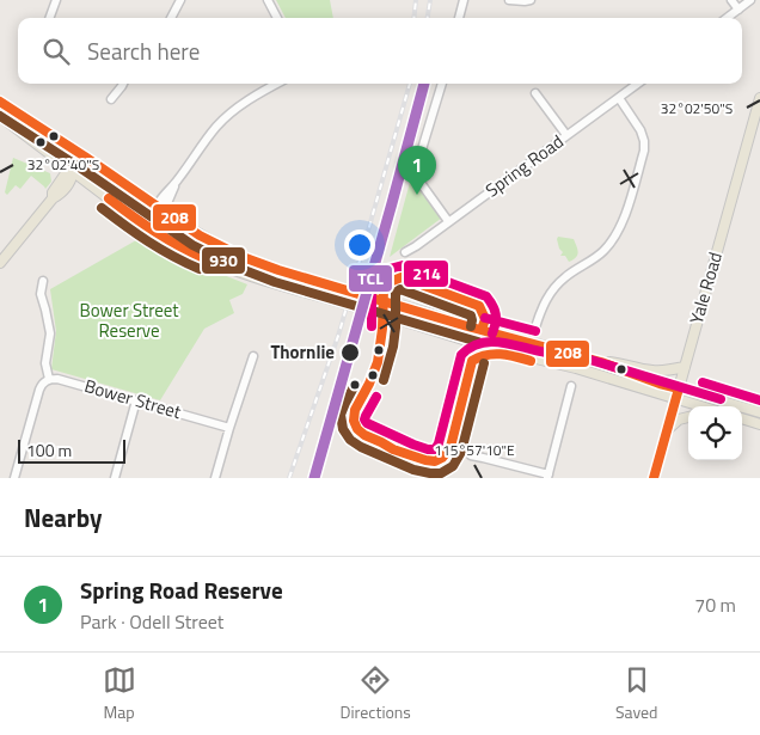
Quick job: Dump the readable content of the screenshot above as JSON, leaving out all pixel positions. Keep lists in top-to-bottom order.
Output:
{
  "streets": {
    "main road": ["Yale Road"],
    "street": ["Spring Road", "Bower Street"]
  },
  "parks": ["Bower Street Reserve"],
  "places": ["Thornlie"],
  "lines": [
    "transit line TCL",
    "transit line 208",
    "transit line 930",
    "transit line 214"
  ],
  "scale_bar": "100 m",
  "page": {
    "search": "Search here",
    "pins": "1",
    "scale": "100 m",
    "heading": "Nearby",
    "list": [
      {
        "mark": "1",
        "name": "Spring Road Reserve",
        "note": "Park · Odell Street",
        "value": "70 m"
      }
    ],
    "nav": ["Map", "Directions", "Saved"]
  },
  "coordinates": ["32°02'50\"S", "32°02'40\"S", "115°57'10\"E"]
}
